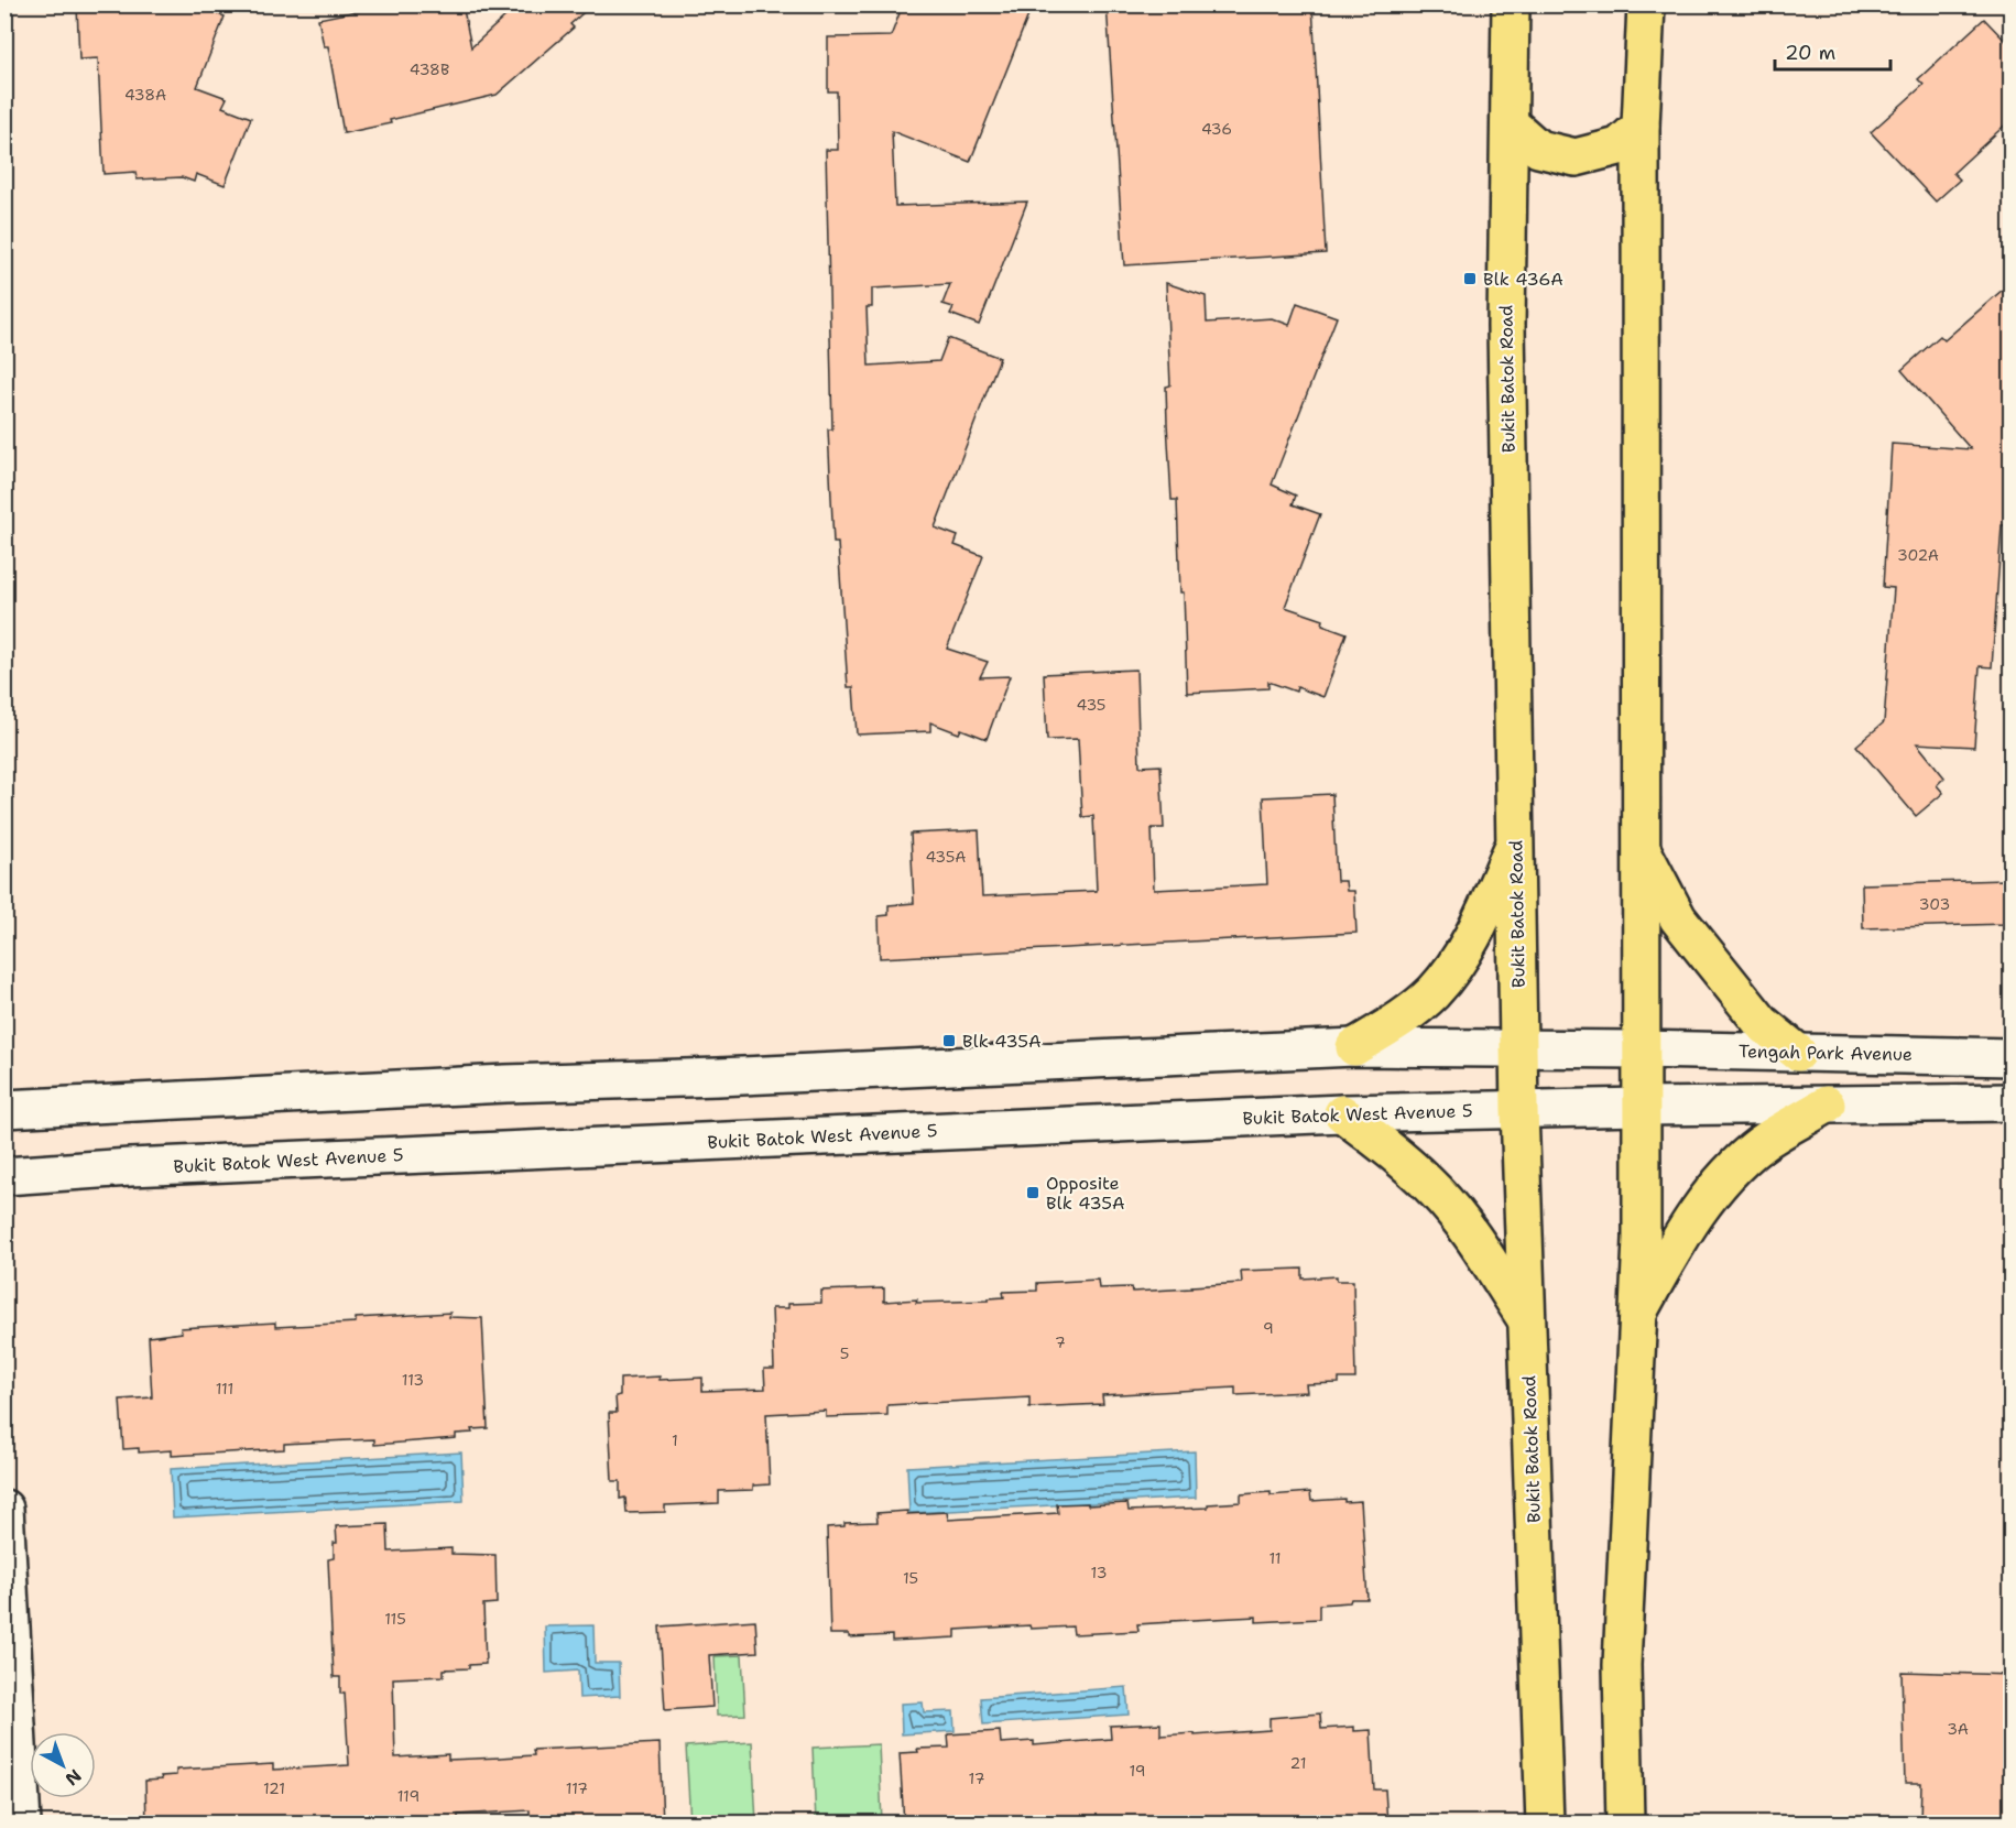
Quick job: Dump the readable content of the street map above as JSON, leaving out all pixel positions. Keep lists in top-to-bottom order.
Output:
{
  "streets": {
    "main road": ["Bukit Batok Road"],
    "street": ["Tengah Park Avenue", "Bukit Batok West Avenue 5"]
  },
  "crossings": [
    ["Bukit Batok Road", "Bukit Batok West Avenue 5"]
  ],
  "places": {
    "transit": ["Blk 436A", "Blk 435A", "Opposite Blk 435A"]
  },
  "house_numbers": [
    "438B",
    "438A",
    "436",
    "302A",
    "435",
    "435A",
    "303",
    "9",
    "7",
    "5",
    "113",
    "111",
    "1",
    "11",
    "13",
    "15",
    "115",
    "3A",
    "21",
    "19",
    "17",
    "121",
    "117",
    "119"
  ],
  "scale_bar": "20 m",
  "north": "bottom right"
}
